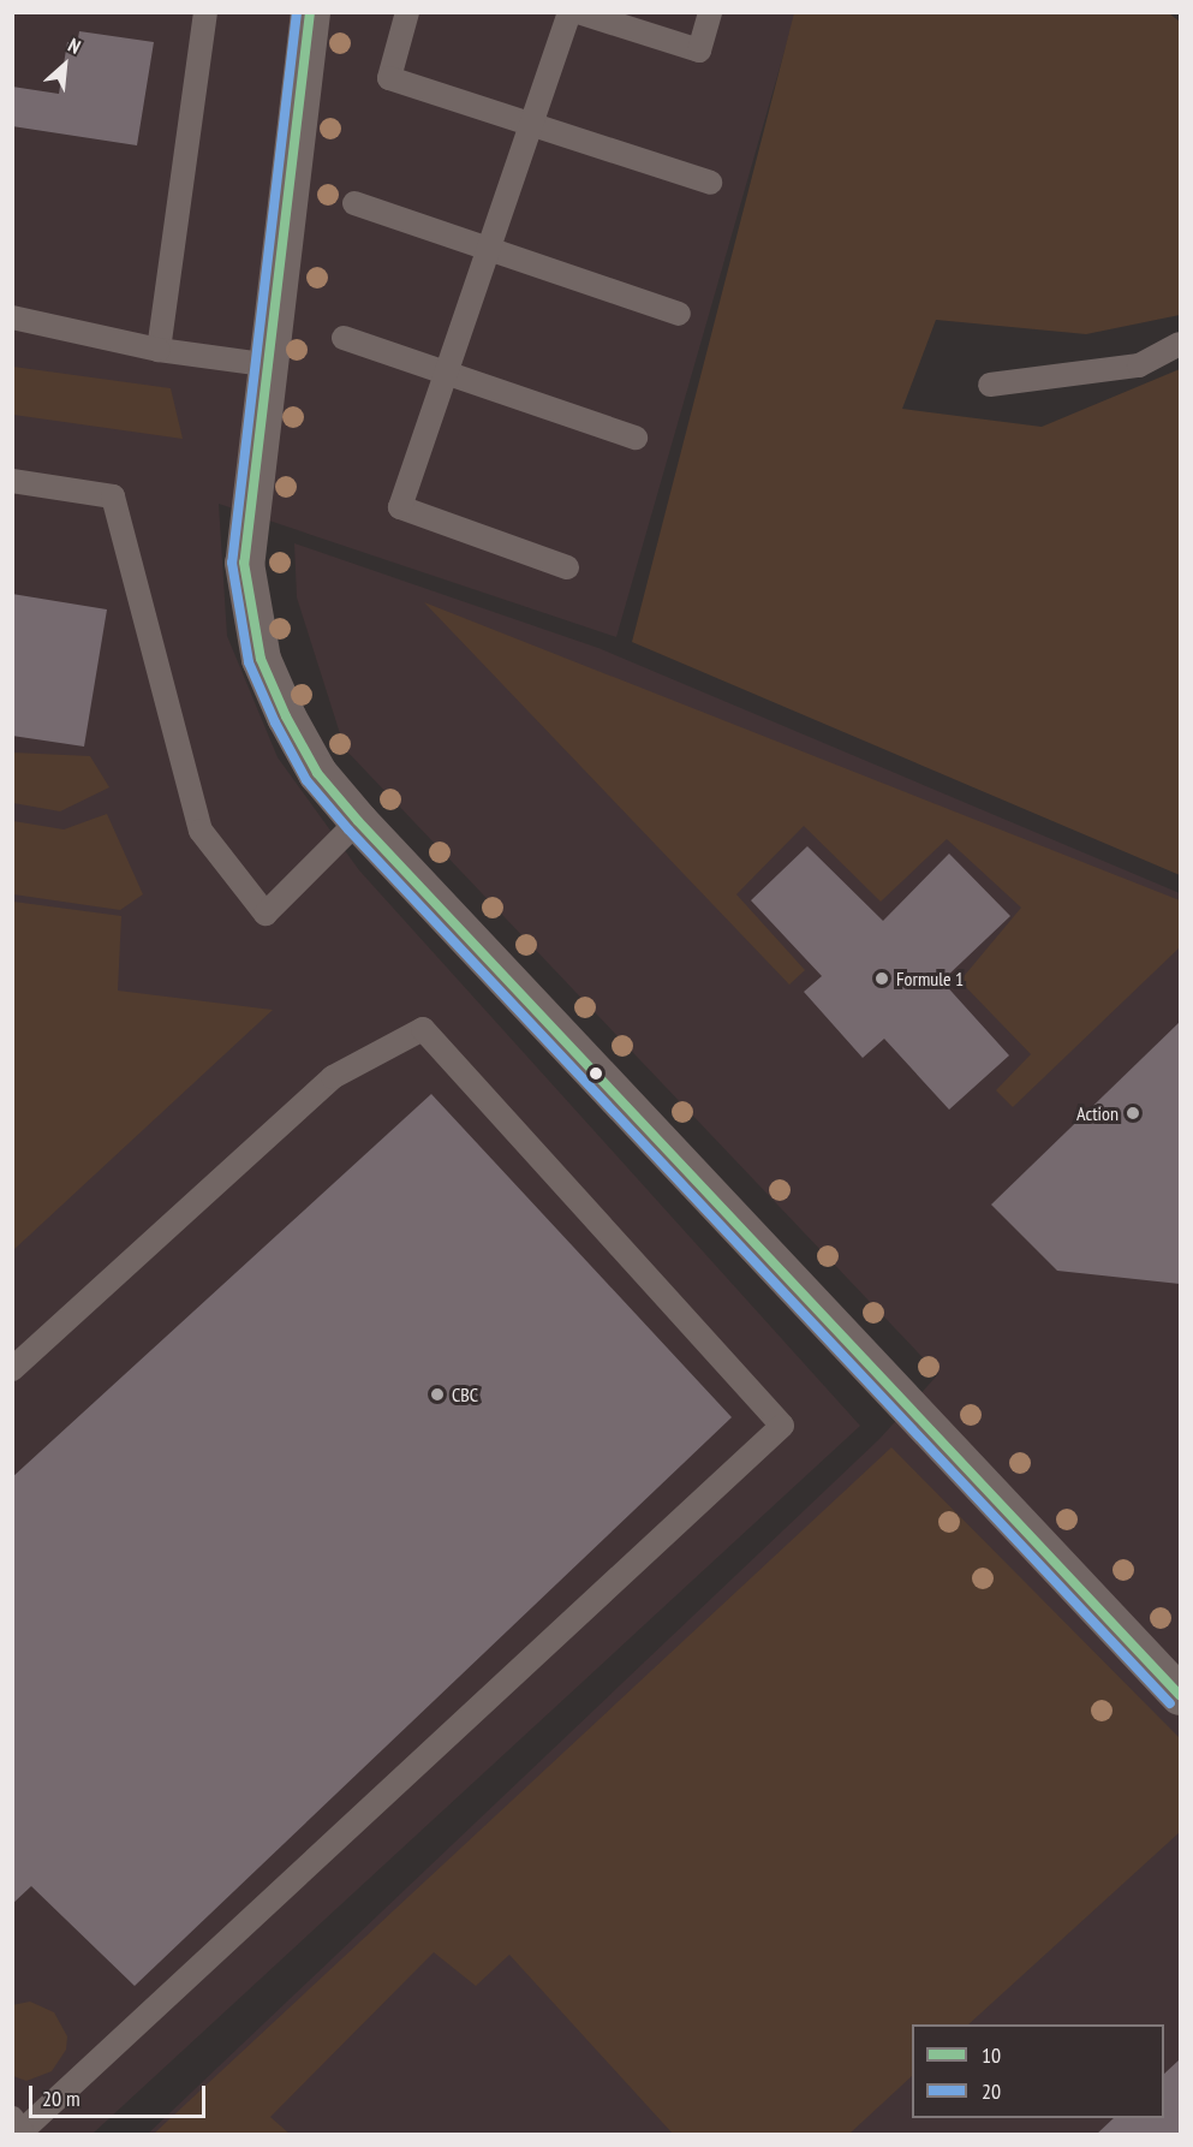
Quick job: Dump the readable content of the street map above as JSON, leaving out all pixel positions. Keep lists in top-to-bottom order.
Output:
{
  "places": ["Formule 1", "Action", "CBC"],
  "lines": ["transit line 10", "transit line 20"],
  "legend": ["10", "20"],
  "scale_bar": "20 m",
  "north": "top right"
}
